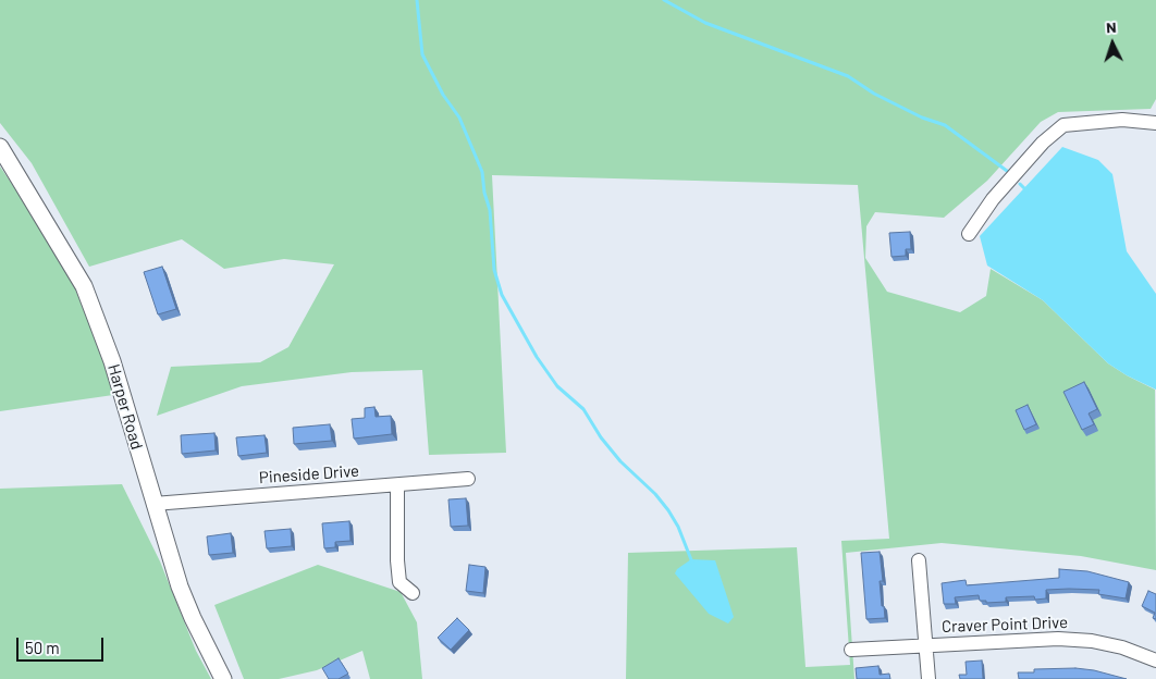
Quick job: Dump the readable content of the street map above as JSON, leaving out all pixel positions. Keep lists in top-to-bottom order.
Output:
{
  "streets": {
    "street": ["Harper Road", "Pineside Drive", "Craver Point Drive"]
  },
  "crossings": [
    ["Harper Road", "Pineside Drive"]
  ],
  "scale_bar": "50 m",
  "north": "top"
}
